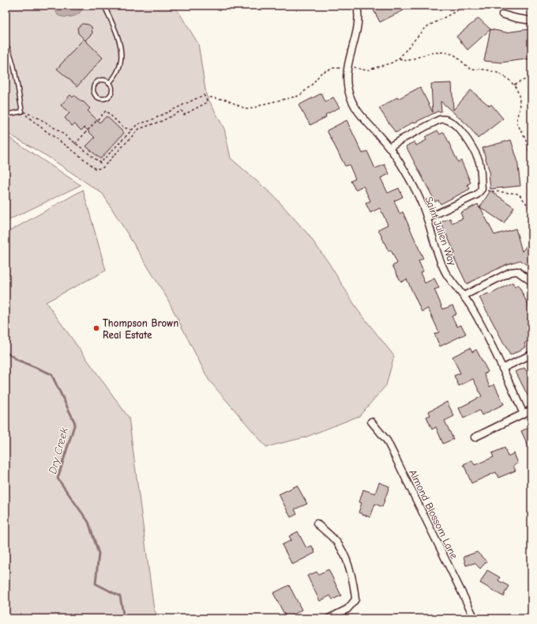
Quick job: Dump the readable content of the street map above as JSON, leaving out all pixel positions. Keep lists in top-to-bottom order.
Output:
{
  "streets": {
    "street": ["Saint Julien Way", "Almond Blossom Lane"]
  },
  "water": ["Dry Creek"],
  "places": ["Thompson Brown Real Estate"]
}
